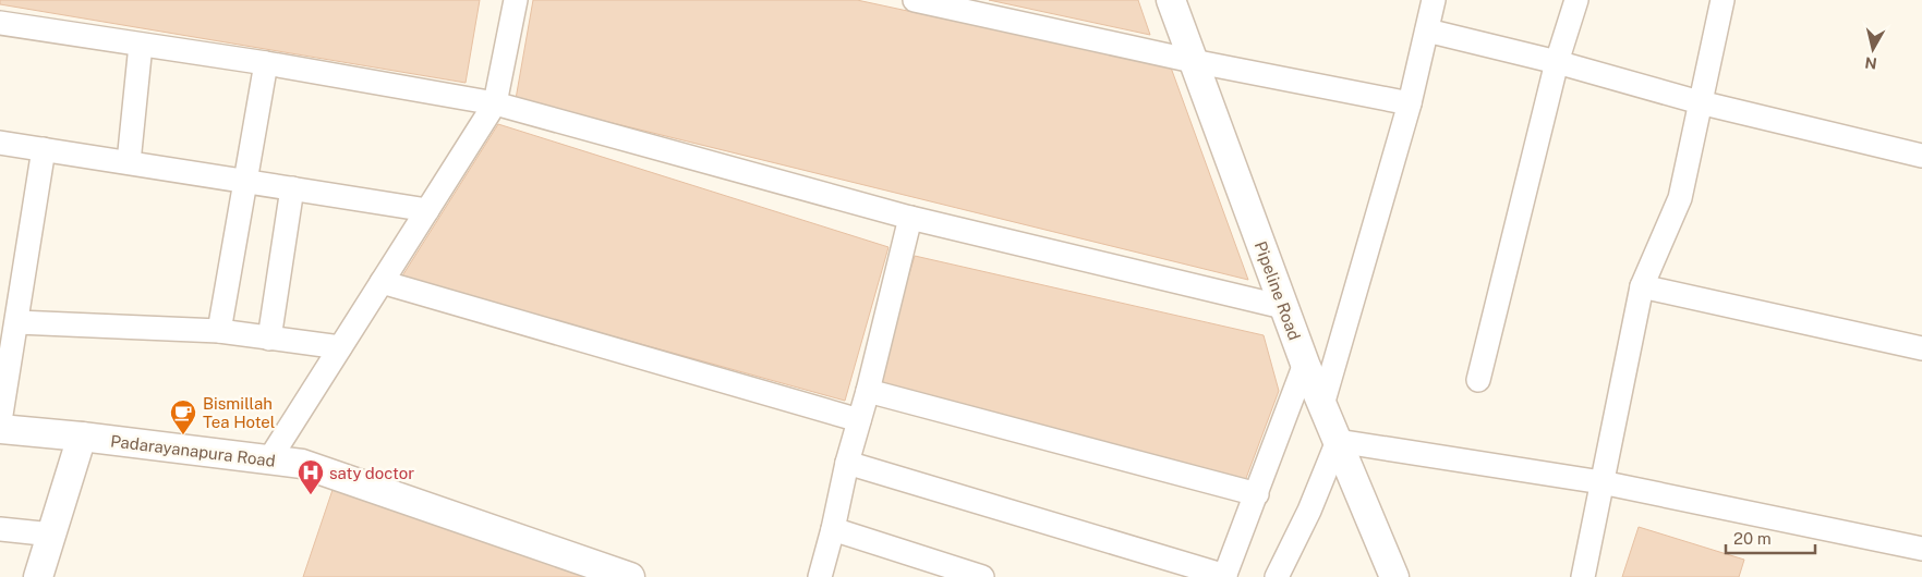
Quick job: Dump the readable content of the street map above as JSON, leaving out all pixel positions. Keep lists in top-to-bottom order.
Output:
{
  "streets": {
    "street": ["Pipeline Road", "Padarayanapura Road"]
  },
  "places": {
    "cafe": ["Bismillah Tea Hotel"],
    "hospital": ["saty doctor"]
  },
  "scale_bar": "20 m",
  "north": "bottom"
}
